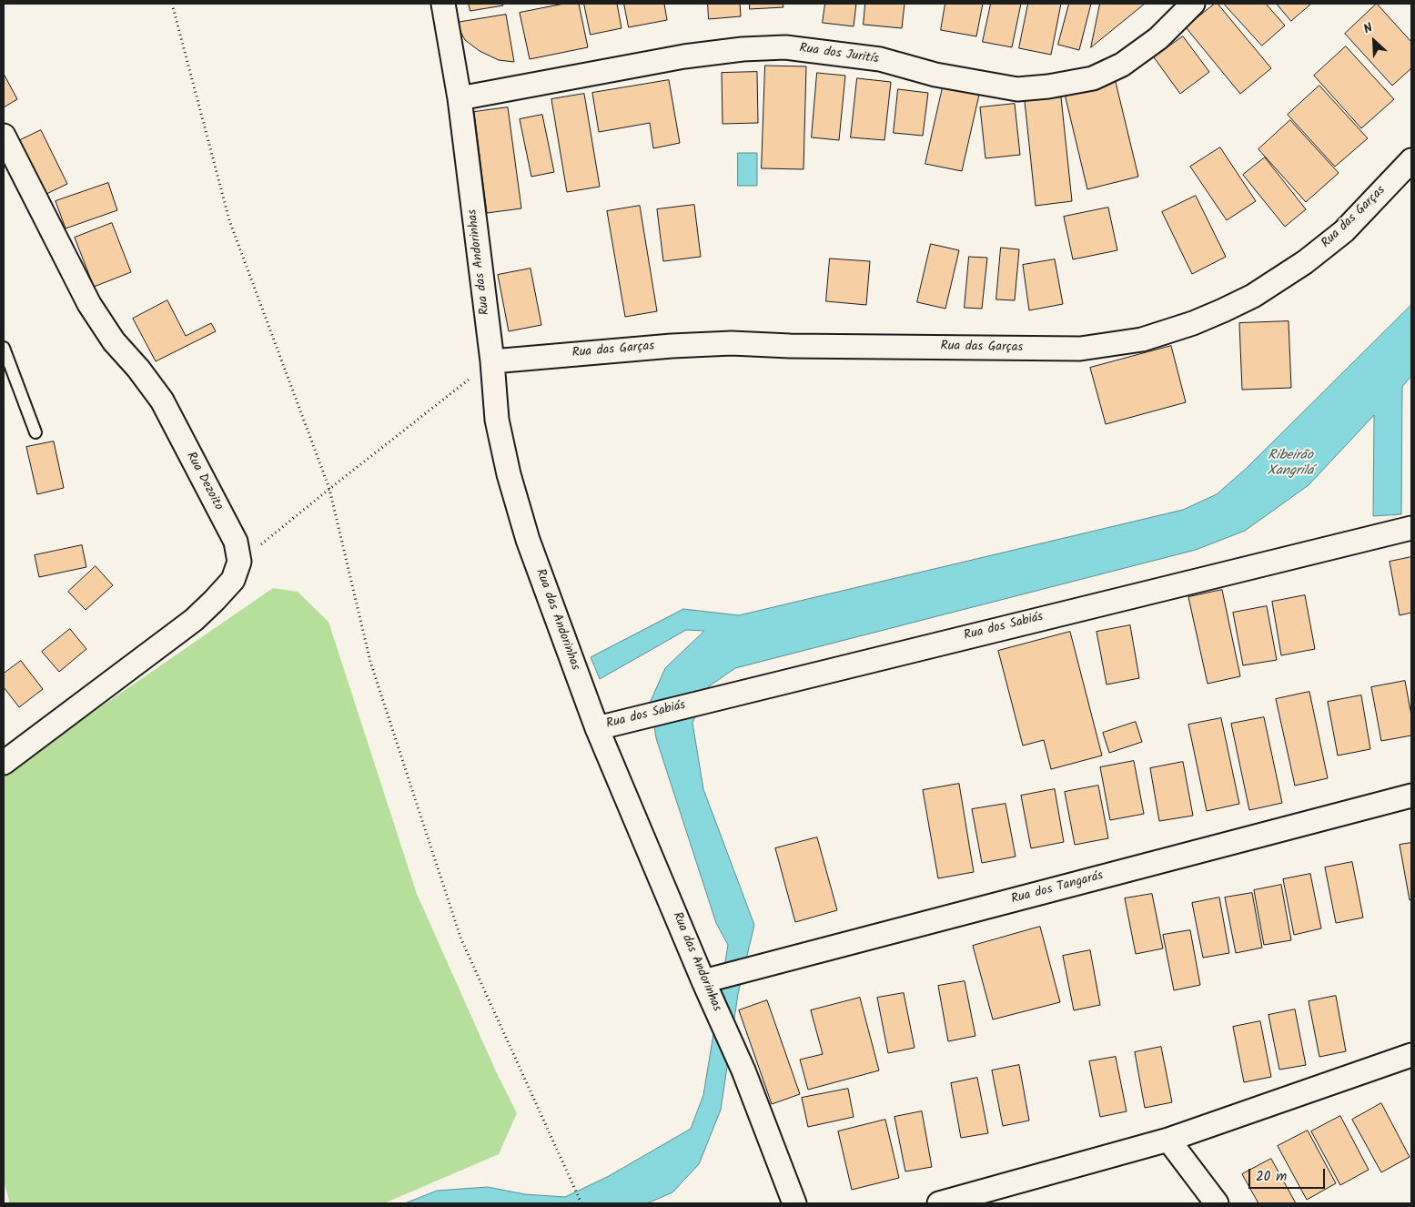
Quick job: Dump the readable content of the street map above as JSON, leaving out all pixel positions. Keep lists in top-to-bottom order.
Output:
{
  "streets": {
    "street": [
      "Rua dos Juritís",
      "Rua das Garças",
      "Rua das Andorinhas",
      "Rua Dezoito",
      "Rua dos Sabiás",
      "Rua dos Tangarás"
    ]
  },
  "crossings": [
    ["Rua dos Juritís", "Rua das Andorinhas"],
    ["Rua das Garças", "Rua das Andorinhas"],
    ["Rua das Andorinhas", "Rua dos Sabiás"],
    ["Rua das Andorinhas", "Rua dos Tangarás"]
  ],
  "water": ["Ribeirão Xangrilá"],
  "scale_bar": "20 m",
  "north": "top left"
}
